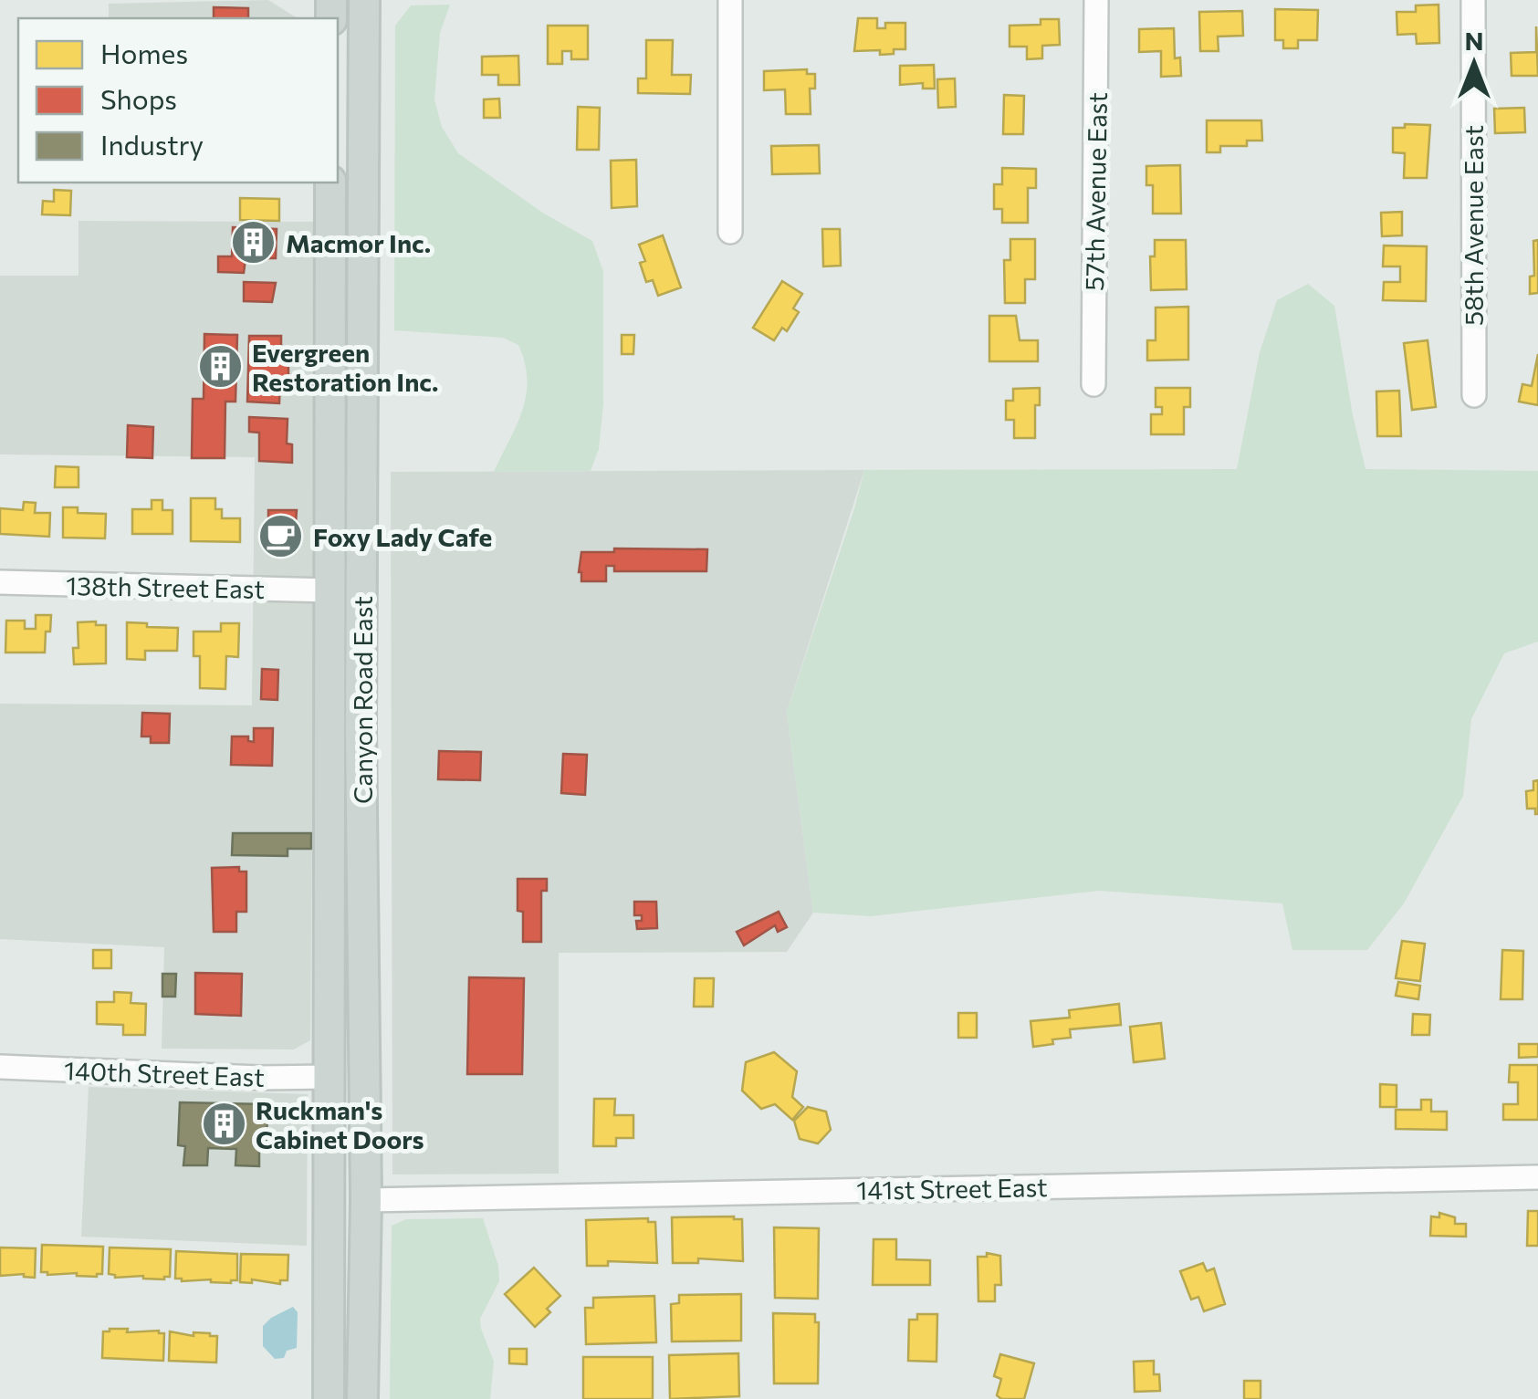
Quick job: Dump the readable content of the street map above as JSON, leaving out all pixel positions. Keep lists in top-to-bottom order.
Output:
{
  "streets": {
    "main road": ["Canyon Road East"],
    "street": [
      "57th Avenue East",
      "58th Avenue East",
      "138th Street East",
      "140th Street East",
      "141st Street East"
    ]
  },
  "crossings": [
    ["138th Street East", "Canyon Road East"],
    ["Canyon Road East", "140th Street East"],
    ["Canyon Road East", "141st Street East"]
  ],
  "places": {
    "building": ["Macmor Inc.", "Evergreen Restoration Inc.", "Ruckman's Cabinet Doors"],
    "cafe": ["Foxy Lady Cafe"]
  },
  "legend": ["Homes", "Shops", "Industry"],
  "north": "top"
}
